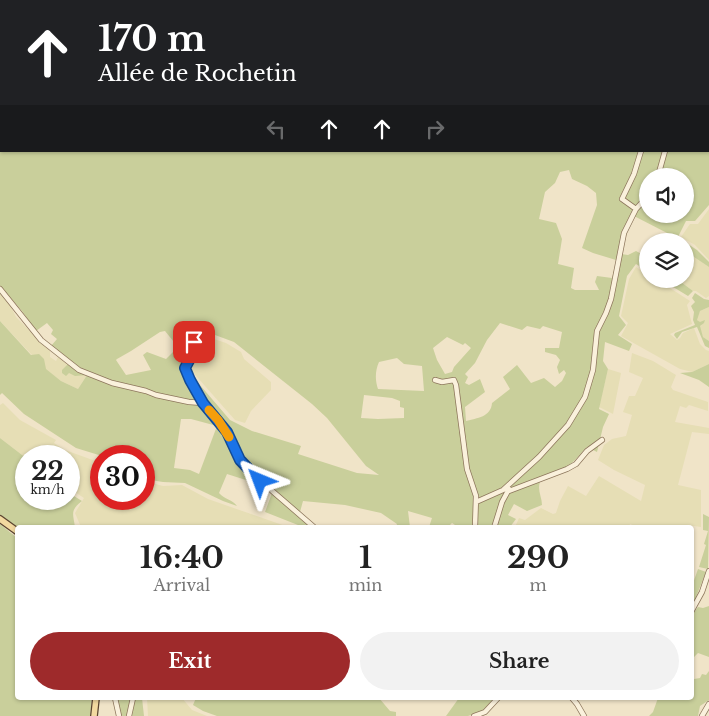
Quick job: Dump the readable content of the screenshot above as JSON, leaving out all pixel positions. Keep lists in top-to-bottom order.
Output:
{
  "page": {
    "turn": ["170 m", "Allée de Rochetin"],
    "speed": "22 km/h",
    "limit": "30",
    "eta": [
      "16:40",
      "Arrival",
      "1",
      "min",
      "290",
      "m"
    ],
    "buttons": ["Exit", "Share"]
  }
}
